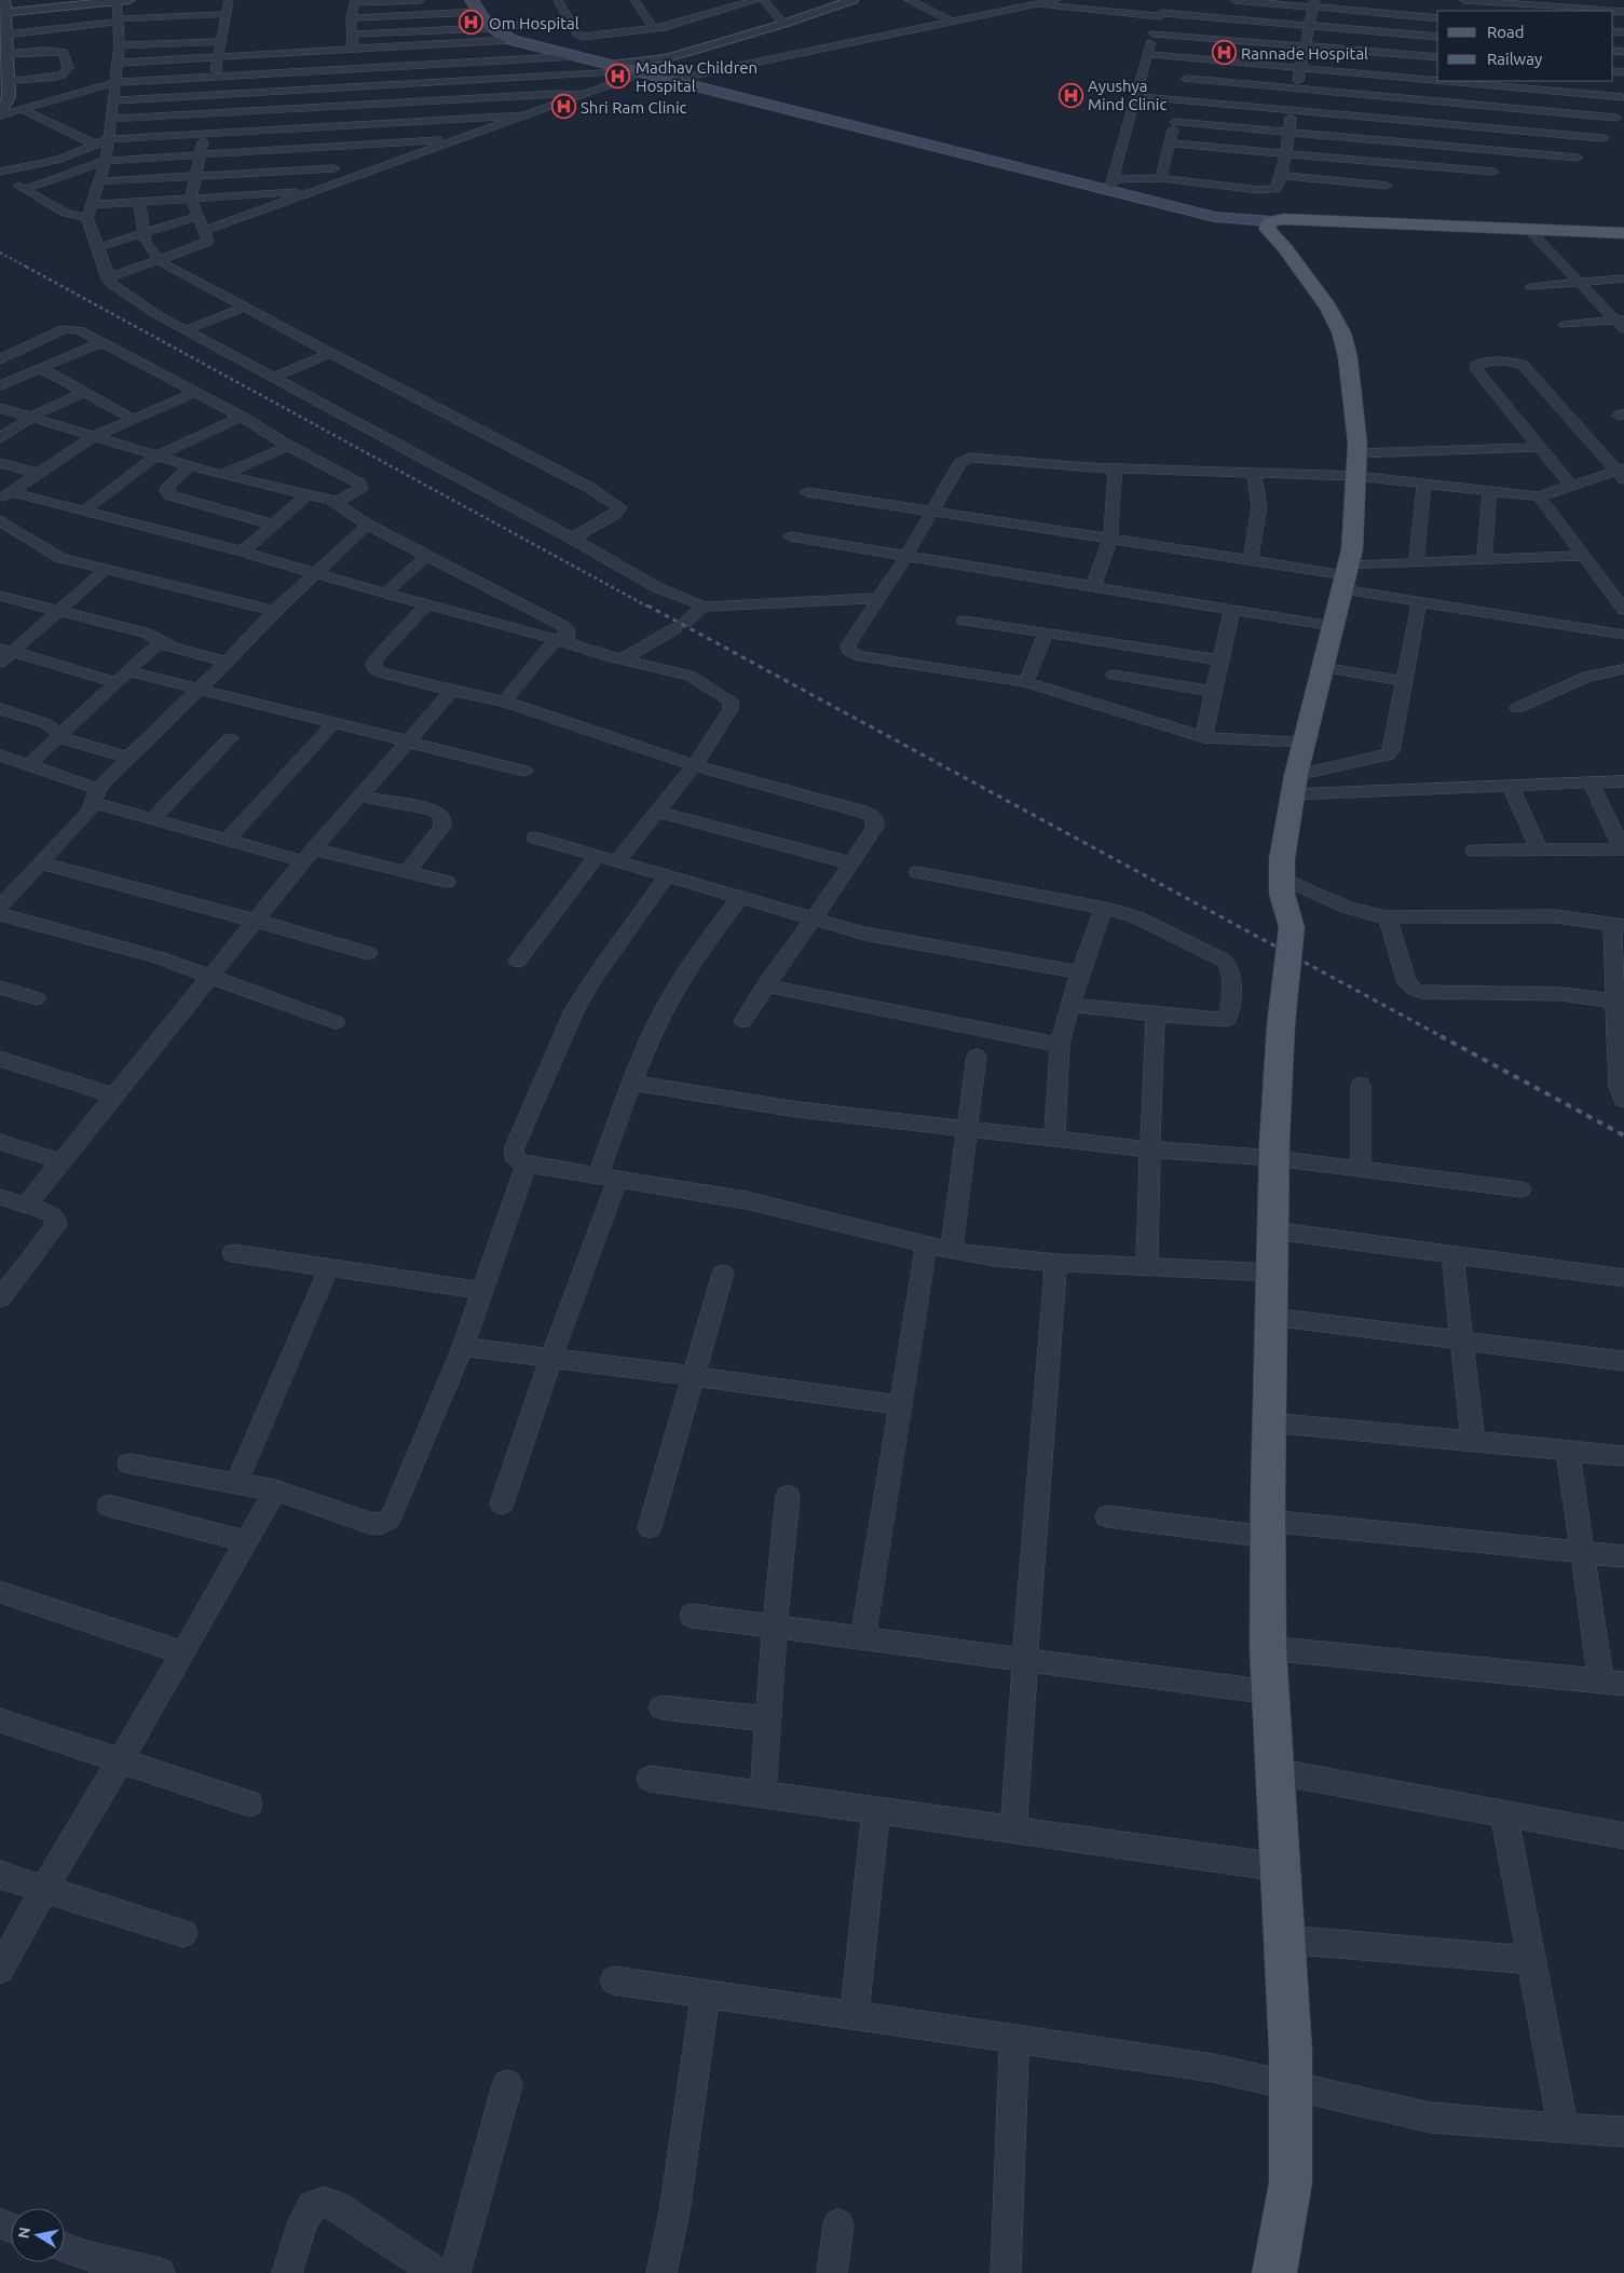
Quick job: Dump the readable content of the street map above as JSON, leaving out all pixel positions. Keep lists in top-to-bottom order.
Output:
{
  "places": {
    "hospital": [
      "Om Hospital",
      "Rannade Hospital",
      "Madhav Children Hospital",
      "Ayushya Mind Clinic",
      "Shri Ram Clinic"
    ]
  },
  "legend": ["Road", "Railway"],
  "north": "left"
}
